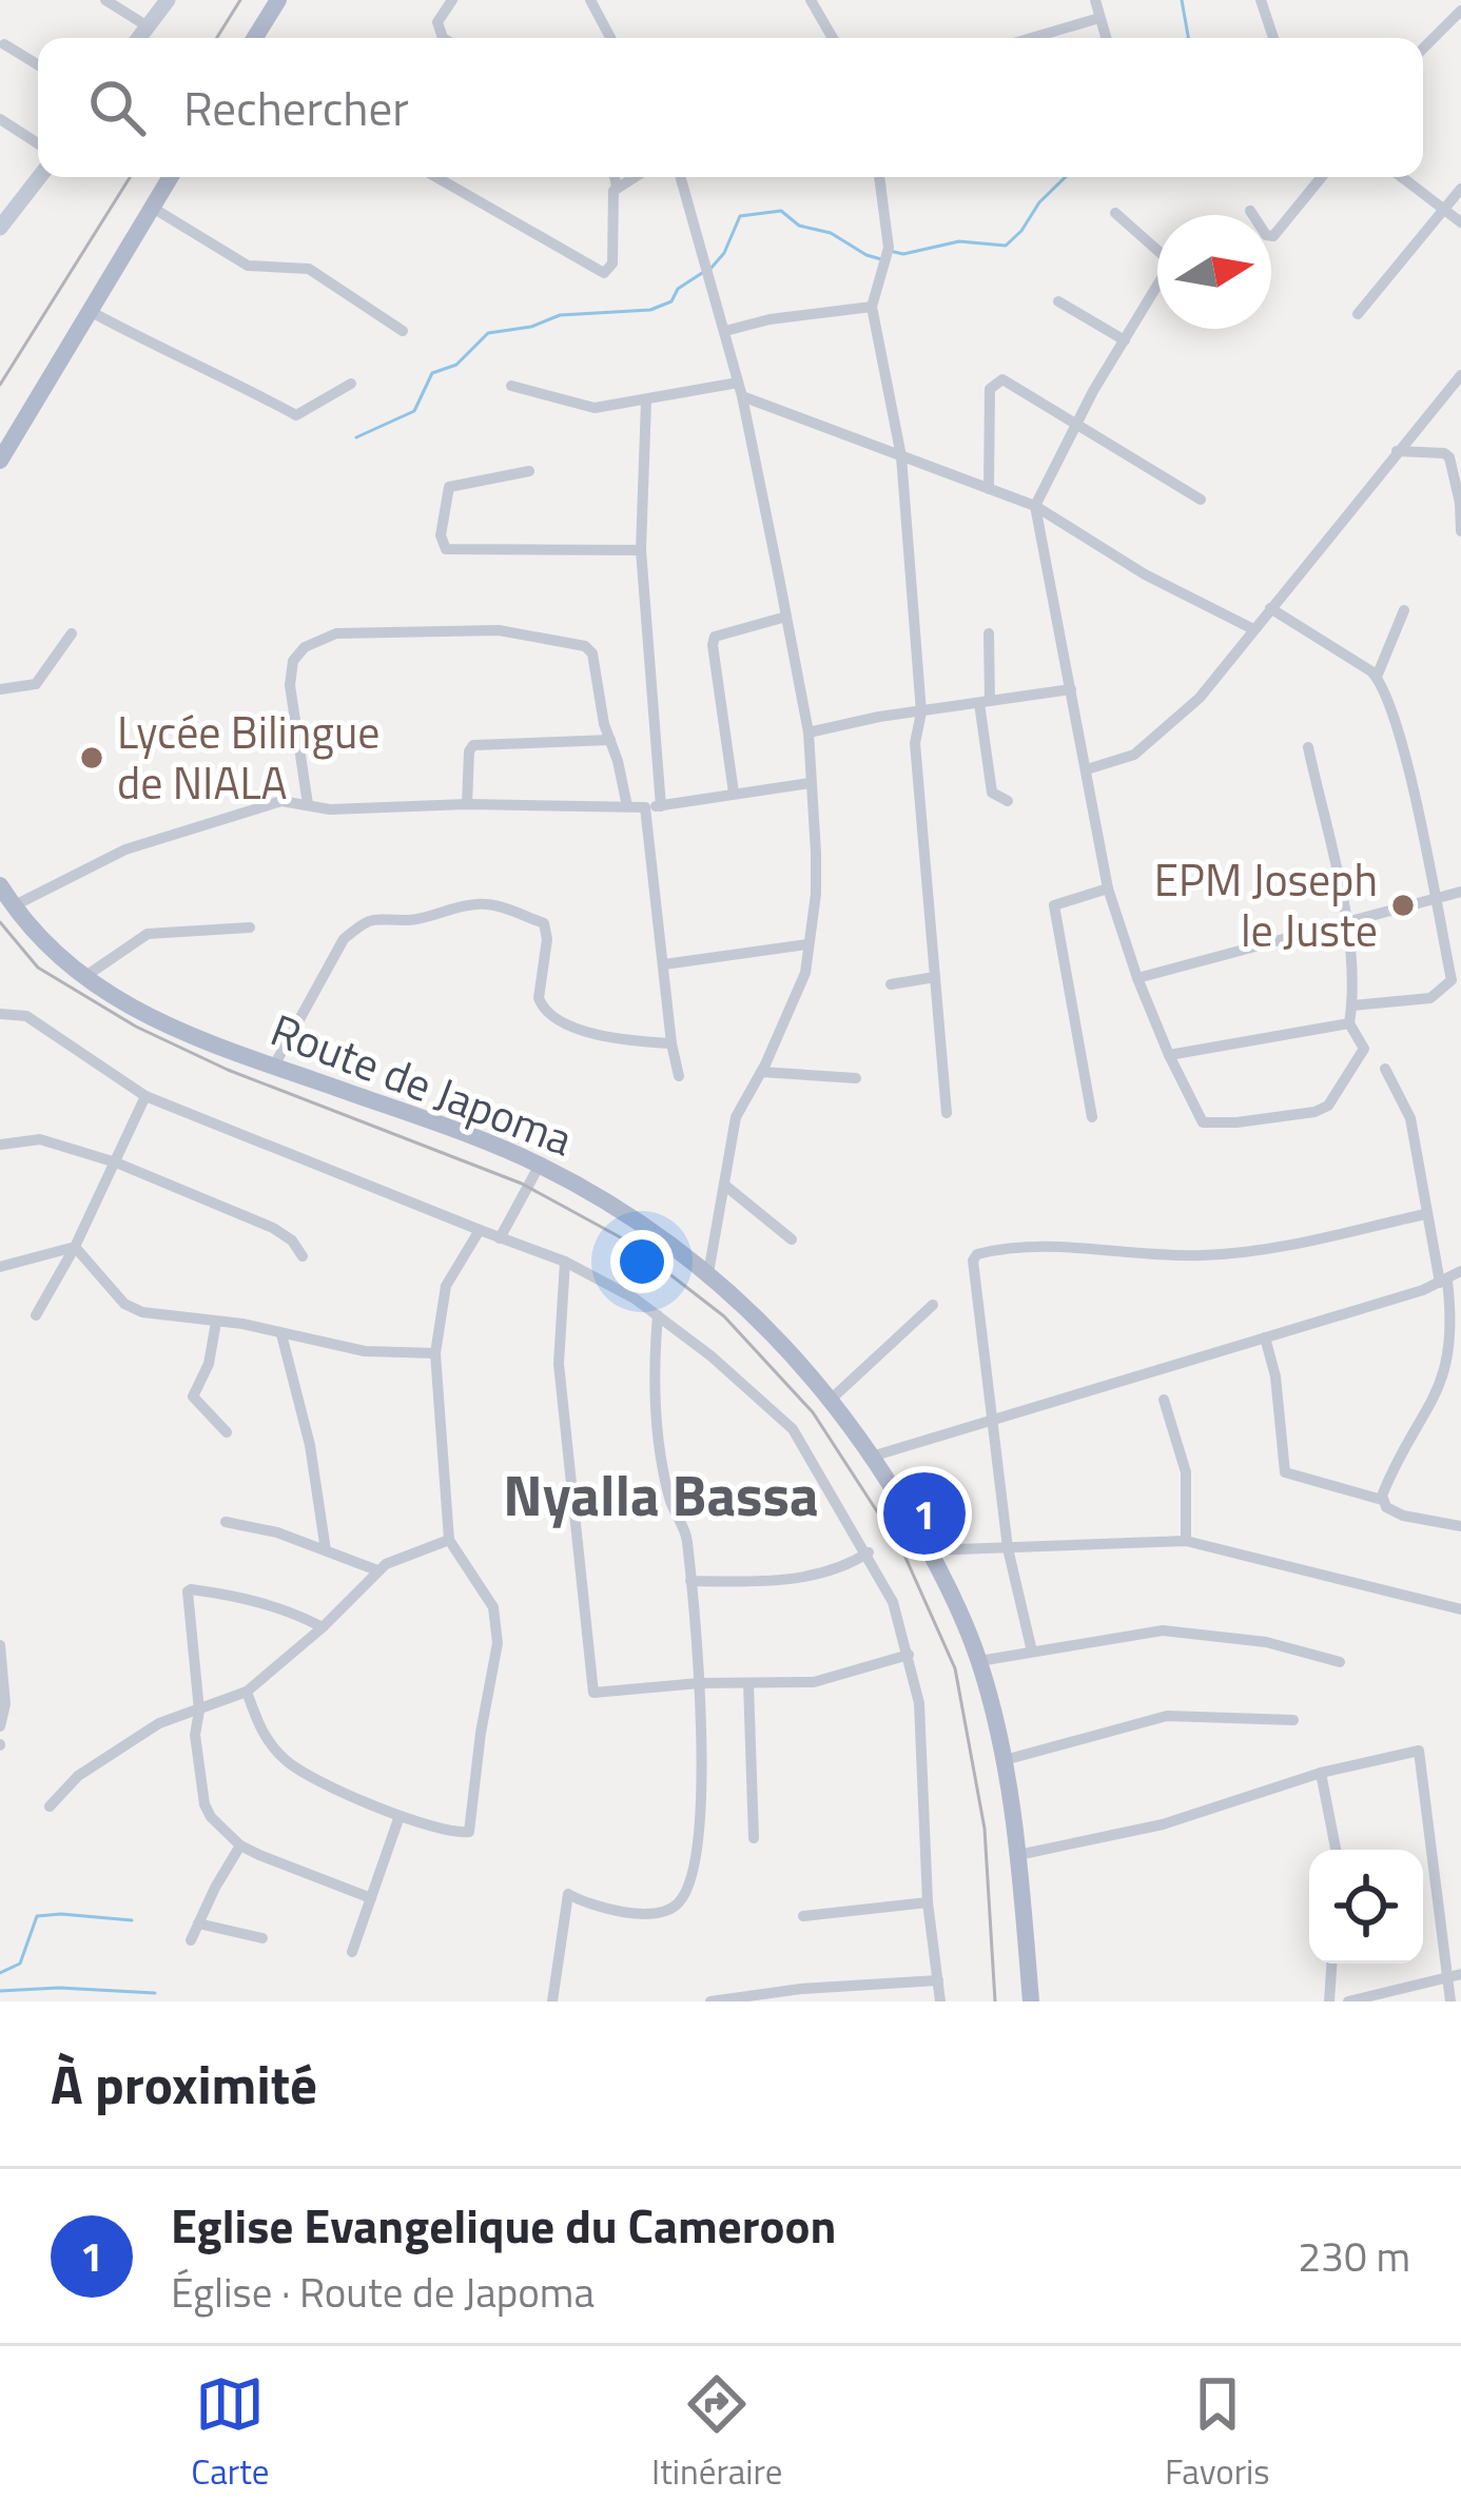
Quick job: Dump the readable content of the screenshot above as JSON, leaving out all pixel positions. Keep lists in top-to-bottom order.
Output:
{
  "streets": {
    "main road": ["Route de Japoma"]
  },
  "districts": ["Nyalla Bassa"],
  "places": ["Lycée Bilingue de NIALA", "EPM Joseph le Juste"],
  "north": "right",
  "page": {
    "search": "Rechercher",
    "pins": "1",
    "heading": "À proximité",
    "list": [
      {
        "mark": "1",
        "name": "Eglise Evangelique du Cameroon",
        "note": "Église · Route de Japoma",
        "value": "230 m"
      }
    ],
    "nav": ["Carte", "Itinéraire", "Favoris"]
  }
}
